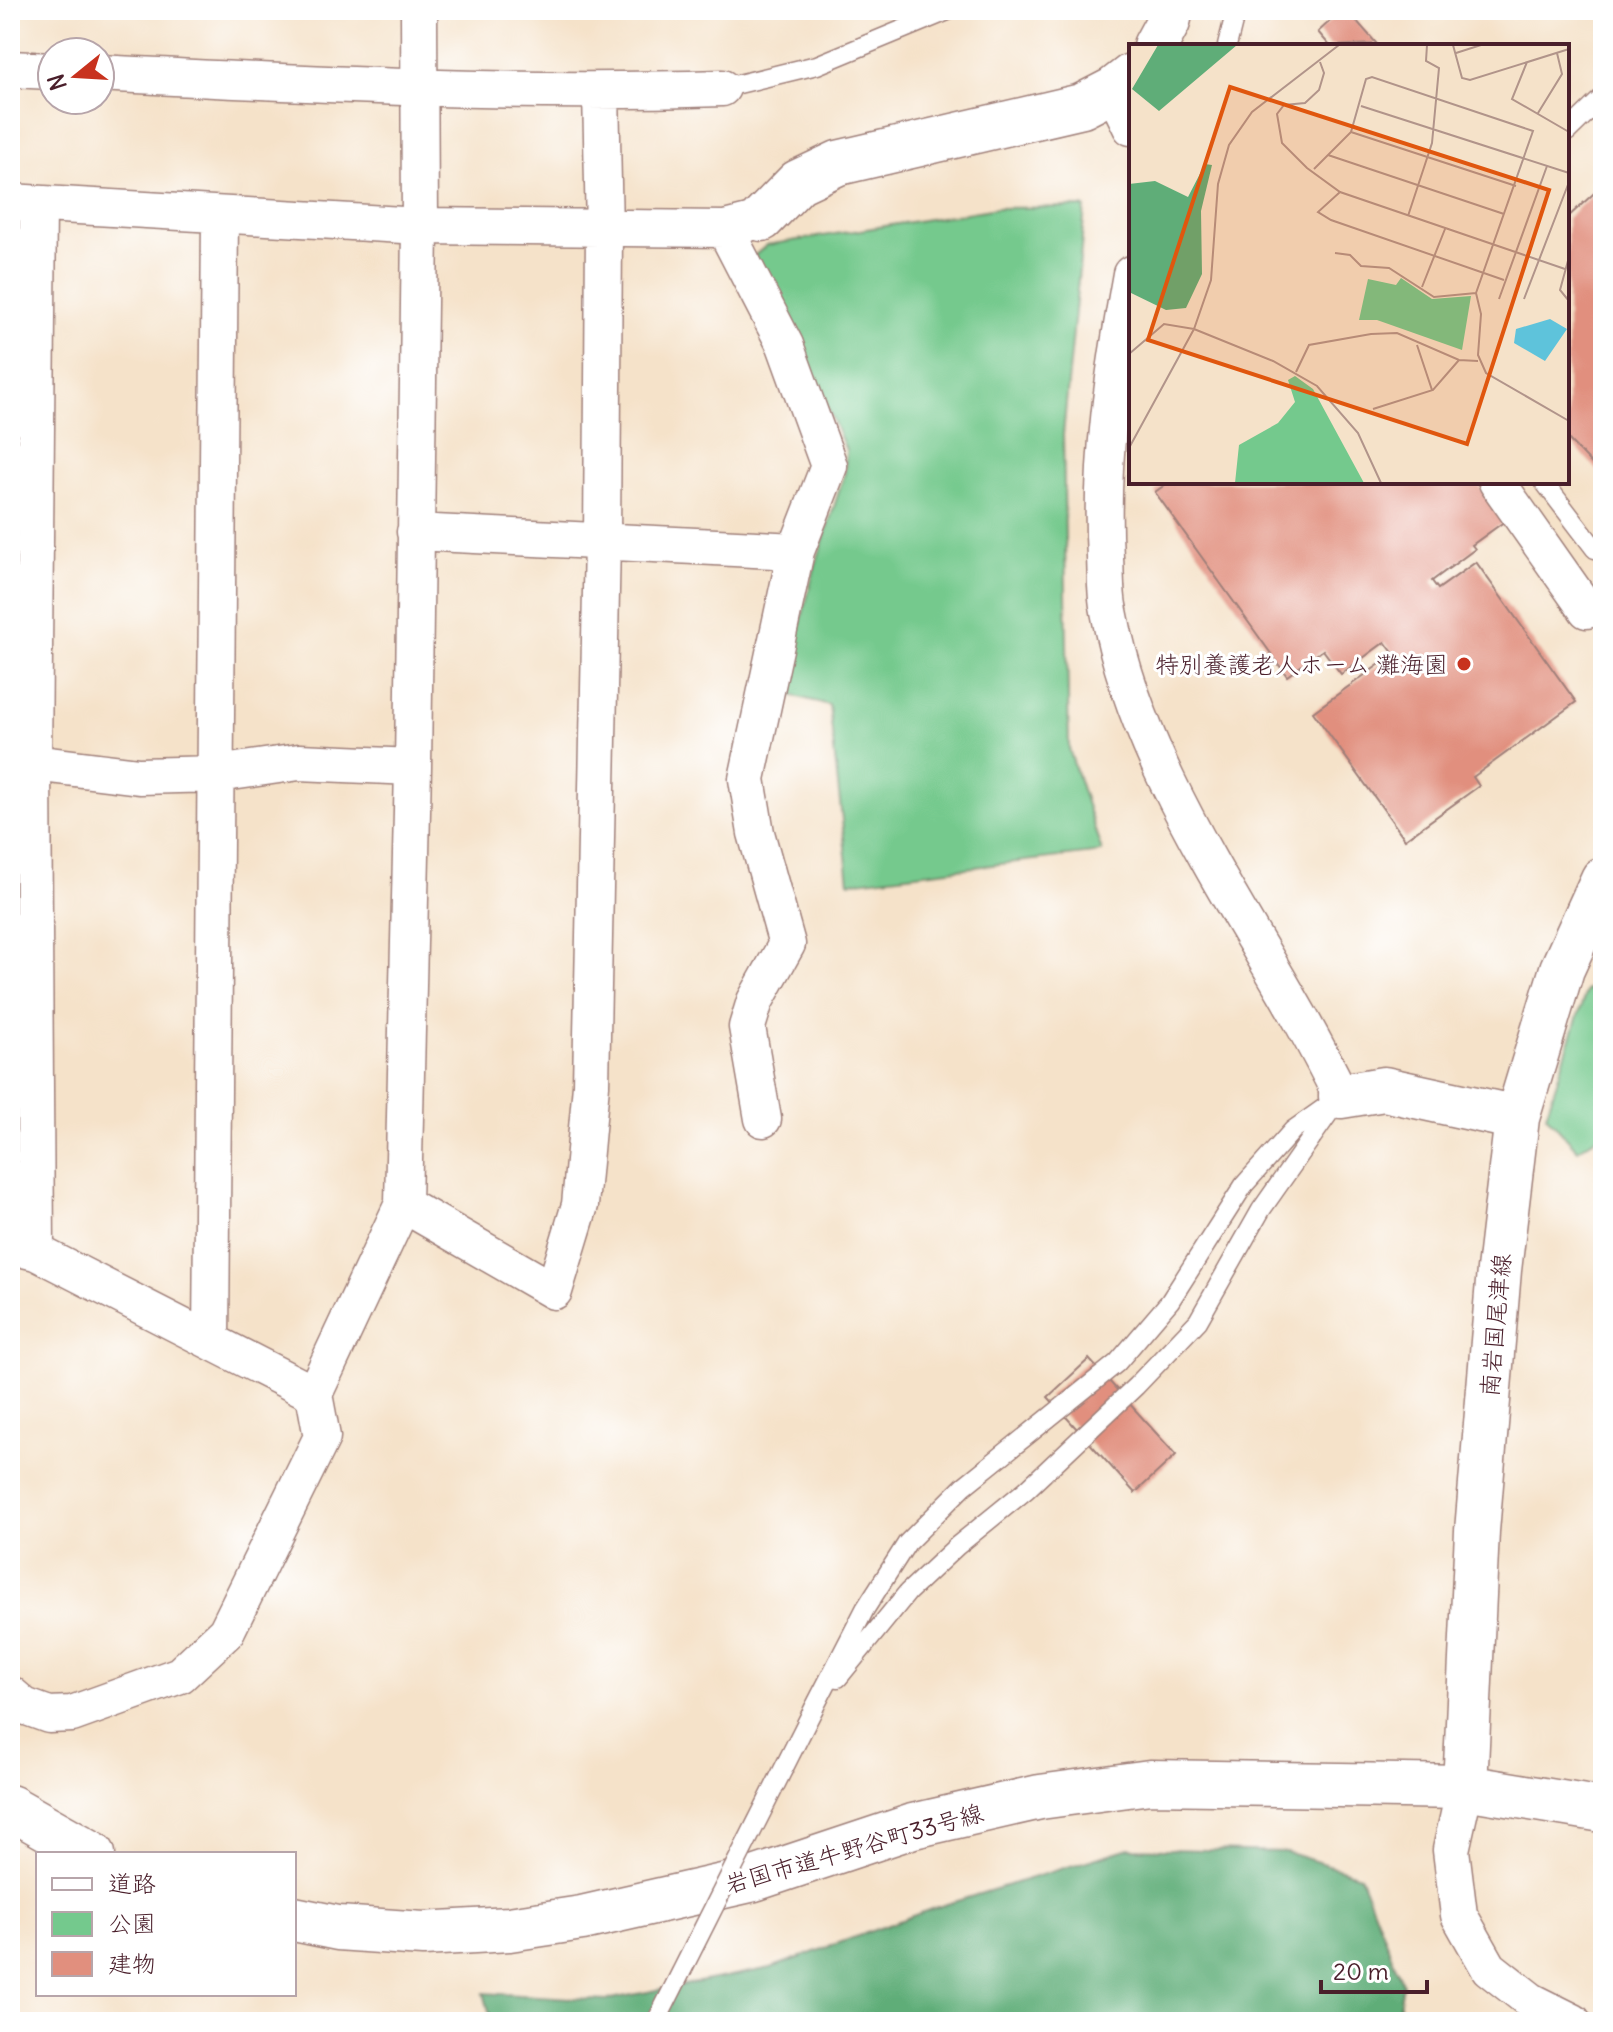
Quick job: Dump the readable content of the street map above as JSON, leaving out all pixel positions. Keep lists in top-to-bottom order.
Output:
{
  "streets": {
    "street": ["南岩国尾津線", "岩国市道牛野谷町33号線"]
  },
  "crossings": [
    ["南岩国尾津線", "岩国市道牛野谷町33号線"]
  ],
  "places": ["特別養護老人ホーム 灘海園"],
  "legend": ["道路", "公園", "建物"],
  "scale_bar": "20 m",
  "north": "left"
}
